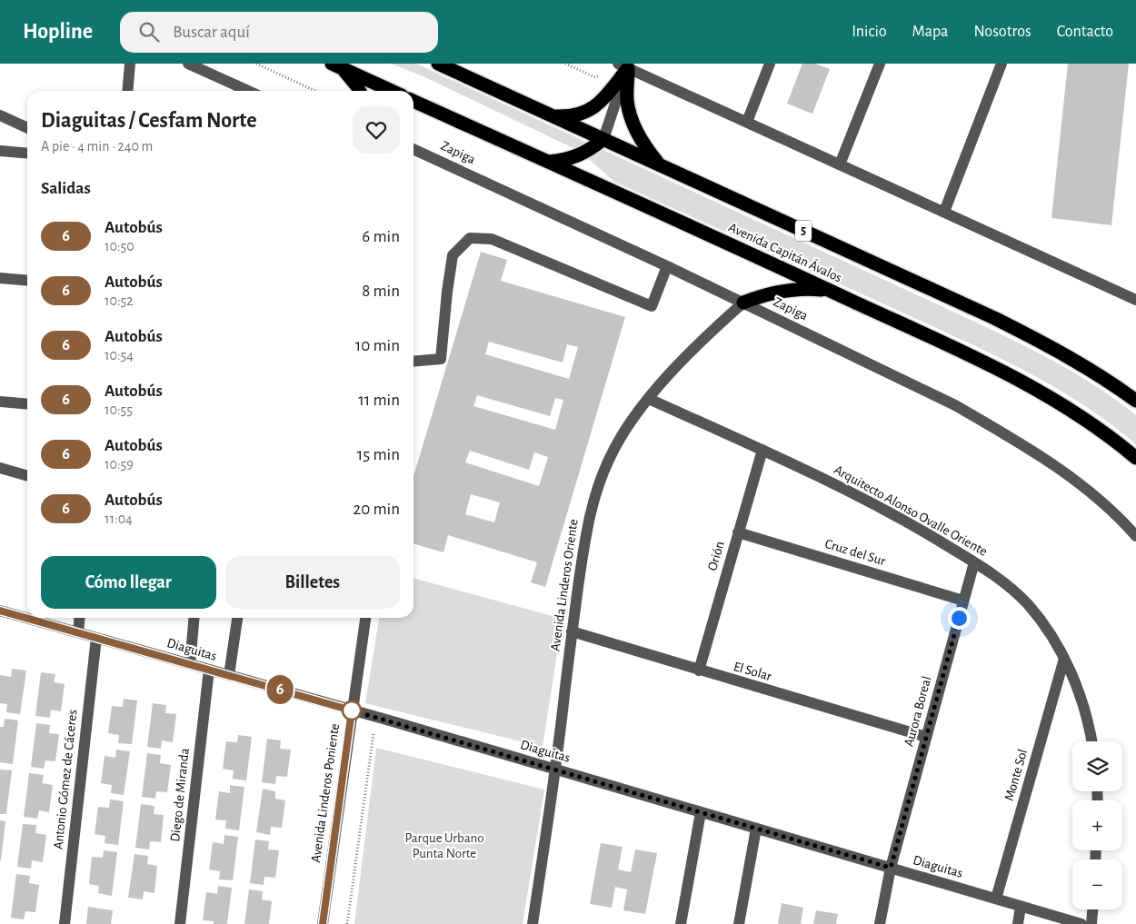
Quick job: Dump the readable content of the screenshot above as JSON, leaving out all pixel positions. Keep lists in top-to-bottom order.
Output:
{
  "streets": {
    "highway": ["5", "Avenida Capitán Ávalos"],
    "street": [
      "Zapiga",
      "Arquitecto Alonso Ovalle Oriente",
      "Cruz del Sur",
      "Orión",
      "Avenida Linderos Oriente",
      "Diaguitas",
      "El Solar",
      "Aurora Boreal",
      "Monte Sol",
      "Antonio Gómez de Cáceres",
      "Avenida Linderos Poniente",
      "Diego de Miranda"
    ]
  },
  "crossings": [
    ["Zapiga", "Avenida Linderos Oriente"],
    ["Arquitecto Alonso Ovalle Oriente", "Orión"],
    ["Arquitecto Alonso Ovalle Oriente", "Avenida Linderos Oriente"],
    ["Arquitecto Alonso Ovalle Oriente", "Aurora Boreal"],
    ["Arquitecto Alonso Ovalle Oriente", "Monte Sol"],
    ["Cruz del Sur", "Orión"],
    ["Cruz del Sur", "Aurora Boreal"],
    ["Orión", "El Solar"],
    ["Avenida Linderos Oriente", "Diaguitas"],
    ["Avenida Linderos Oriente", "El Solar"],
    ["Diaguitas", "Aurora Boreal"],
    ["Diaguitas", "Monte Sol"],
    ["Diaguitas", "Antonio Gómez de Cáceres"],
    ["Diaguitas", "Avenida Linderos Poniente"],
    ["Diaguitas", "Diego de Miranda"],
    ["El Solar", "Aurora Boreal"]
  ],
  "parks": ["Parque Urbano Punta Norte"],
  "lines": ["bus line 6"],
  "page": {
    "header": "Hopline",
    "search": "Buscar aquí",
    "nav": [
      "Inicio",
      "Mapa",
      "Nosotros",
      "Contacto"
    ],
    "on_map": "6",
    "heading": [
      ["Diaguitas / Cesfam Norte", "A pie · 4 min · 240 m"],
      "Salidas"
    ],
    "list": [
      {
        "mark": "6",
        "name": "Autobús",
        "note": "10:50",
        "value": "6 min"
      },
      {
        "mark": "6",
        "name": "Autobús",
        "note": "10:52",
        "value": "8 min"
      },
      {
        "mark": "6",
        "name": "Autobús",
        "note": "10:54",
        "value": "10 min"
      },
      {
        "mark": "6",
        "name": "Autobús",
        "note": "10:55",
        "value": "11 min"
      },
      {
        "mark": "6",
        "name": "Autobús",
        "note": "10:59",
        "value": "15 min"
      },
      {
        "mark": "6",
        "name": "Autobús",
        "note": "11:04",
        "value": "20 min"
      }
    ],
    "buttons": ["Cómo llegar", "Billetes"],
    "map_buttons": ["+", "−"]
  }
}
